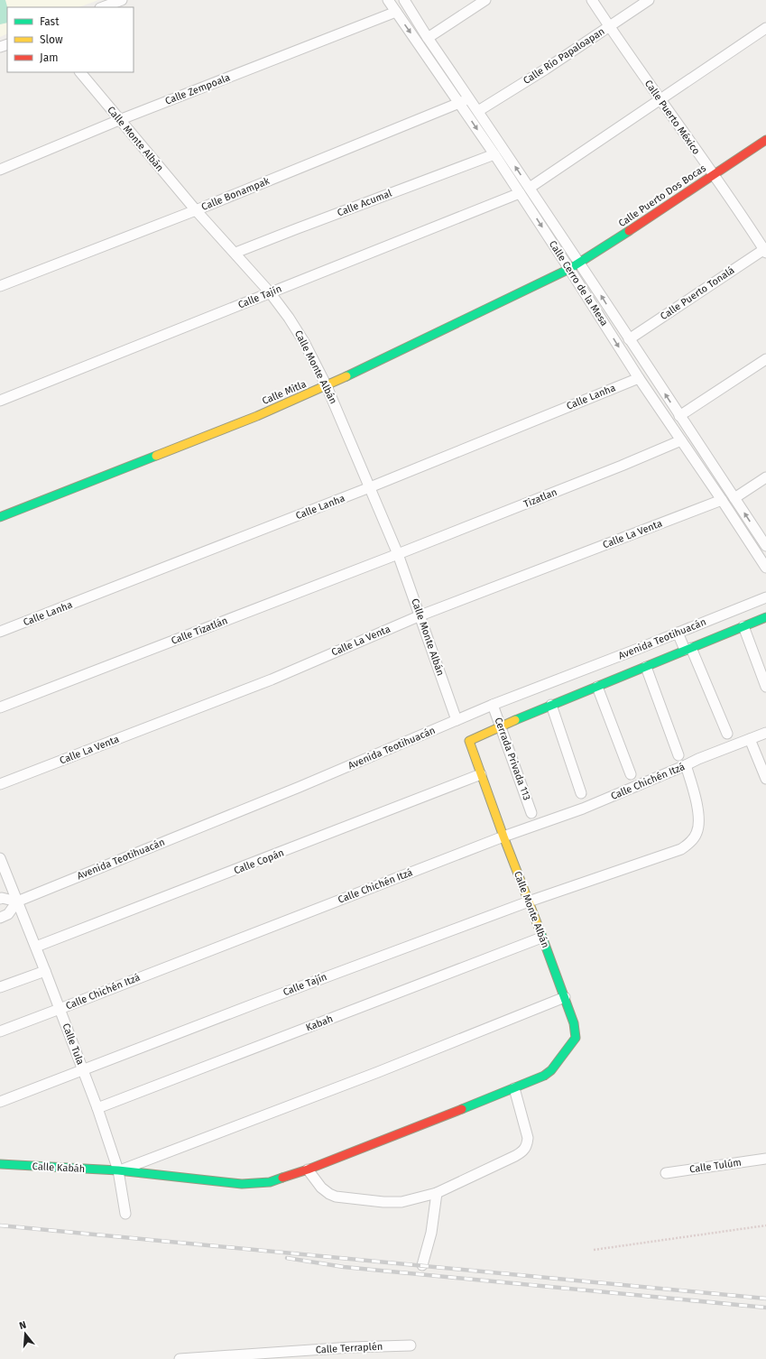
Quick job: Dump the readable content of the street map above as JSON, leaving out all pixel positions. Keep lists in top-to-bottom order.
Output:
{
  "streets": {
    "street": [
      "Calle Río Papaloapan",
      "Calle Zempoala",
      "Calle Puerto México",
      "Calle Monte Albán",
      "Calle Bonampak",
      "Calle Puerto Dos Bocas",
      "Calle Acumal",
      "Calle Cerro de la Mesa",
      "Calle Puerto Tonalá",
      "Calle Tajín",
      "Calle Mitla",
      "Calle Lanha",
      "Tizatlan",
      "Calle La Venta",
      "Calle Tizatlán",
      "Avenida Teotihuacán",
      "Cerrada Privada 113",
      "Calle Chichén Itzá",
      "Calle Copán",
      "Kabah",
      "Calle Tula",
      "Calle Tulúm",
      "Calle Kabáh",
      "Calle Terraplén"
    ]
  },
  "crossings": [
    ["Calle Río Papaloapan", "Calle Puerto México"],
    ["Calle Río Papaloapan", "Calle Cerro de la Mesa"],
    ["Calle Zempoala", "Calle Monte Albán"],
    ["Calle Zempoala", "Calle Cerro de la Mesa"],
    ["Calle Puerto México", "Calle Puerto Dos Bocas"],
    ["Calle Puerto México", "Calle Puerto Tonalá"],
    ["Calle Monte Albán", "Calle Bonampak"],
    ["Calle Monte Albán", "Calle Acumal"],
    ["Calle Monte Albán", "Calle Tajín"],
    ["Calle Monte Albán", "Calle Mitla"],
    ["Calle Monte Albán", "Calle Lanha"],
    ["Calle Monte Albán", "Tizatlan"],
    ["Calle Monte Albán", "Calle La Venta"],
    ["Calle Monte Albán", "Calle Tizatlán"],
    ["Calle Monte Albán", "Avenida Teotihuacán"],
    ["Calle Monte Albán", "Cerrada Privada 113"],
    ["Calle Monte Albán", "Calle Chichén Itzá"],
    ["Calle Monte Albán", "Calle Copán"],
    ["Calle Monte Albán", "Kabah"],
    ["Calle Monte Albán", "Calle Kabáh"],
    ["Calle Bonampak", "Calle Cerro de la Mesa"],
    ["Calle Puerto Dos Bocas", "Calle Cerro de la Mesa"],
    ["Calle Puerto Dos Bocas", "Calle Mitla"],
    ["Calle Acumal", "Calle Cerro de la Mesa"],
    ["Calle Cerro de la Mesa", "Calle Puerto Tonalá"],
    ["Calle Cerro de la Mesa", "Calle Tajín"],
    ["Calle Cerro de la Mesa", "Calle Mitla"],
    ["Calle Cerro de la Mesa", "Calle Lanha"],
    ["Calle Cerro de la Mesa", "Tizatlan"],
    ["Calle Cerro de la Mesa", "Calle La Venta"],
    ["Calle Tajín", "Calle Chichén Itzá"],
    ["Calle Tajín", "Calle Tula"],
    ["Tizatlan", "Calle Tizatlán"],
    ["Avenida Teotihuacán", "Cerrada Privada 113"],
    ["Avenida Teotihuacán", "Calle Tula"],
    ["Calle Chichén Itzá", "Calle Tula"],
    ["Calle Copán", "Calle Tula"],
    ["Kabah", "Calle Tula"],
    ["Calle Tula", "Calle Kabáh"]
  ],
  "legend": ["Fast", "Slow", "Jam"],
  "north": "top"
}
